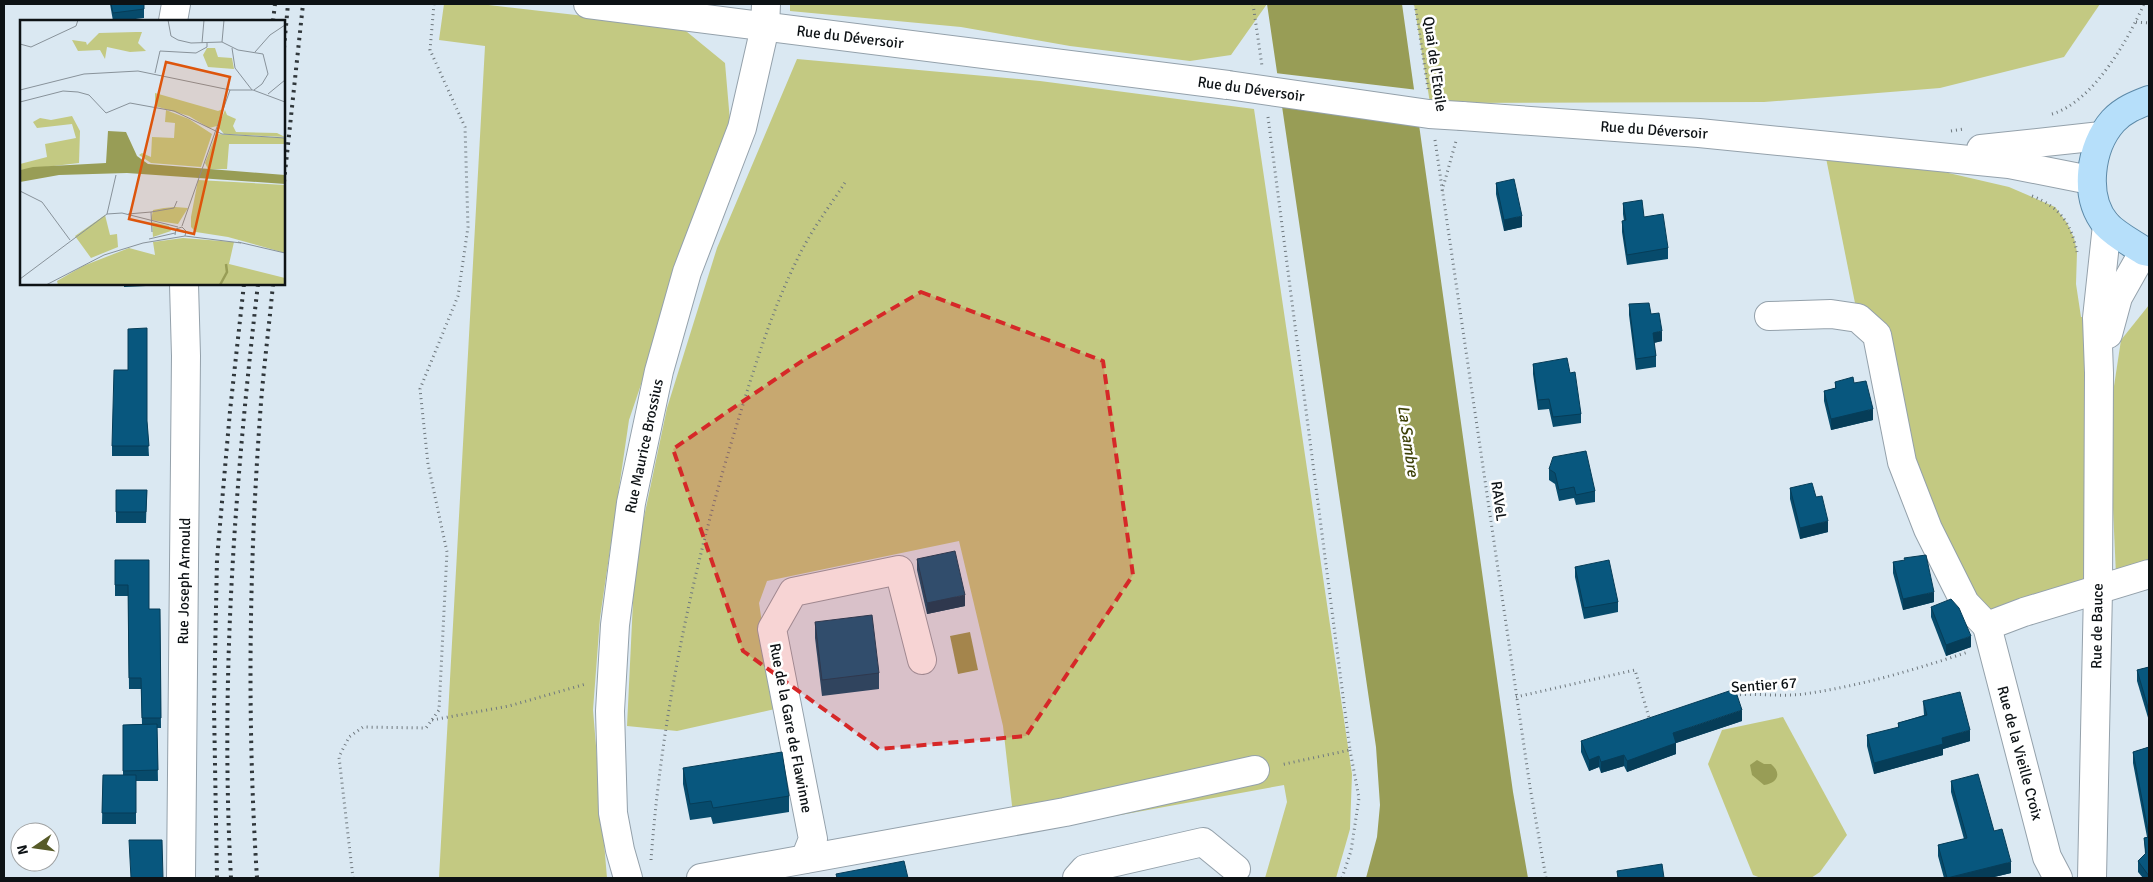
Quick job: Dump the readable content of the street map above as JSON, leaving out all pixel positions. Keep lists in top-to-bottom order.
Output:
{
  "streets": {
    "street": [
      "Rue du Déversoir",
      "Rue Maurice Brossius",
      "Rue Joseph Arnould",
      "Rue de Bauce",
      "Rue de la Gare de Flawinne",
      "Rue de la Vieille Croix"
    ],
    "path": ["Quai de l'Etoile", "RAVeL", "Sentier 67"]
  },
  "crossings": [
    ["Rue du Déversoir", "Rue Maurice Brossius"],
    ["Sentier 67", "Rue de la Vieille Croix"]
  ],
  "water": ["La Sambre"],
  "north": "left"
}
